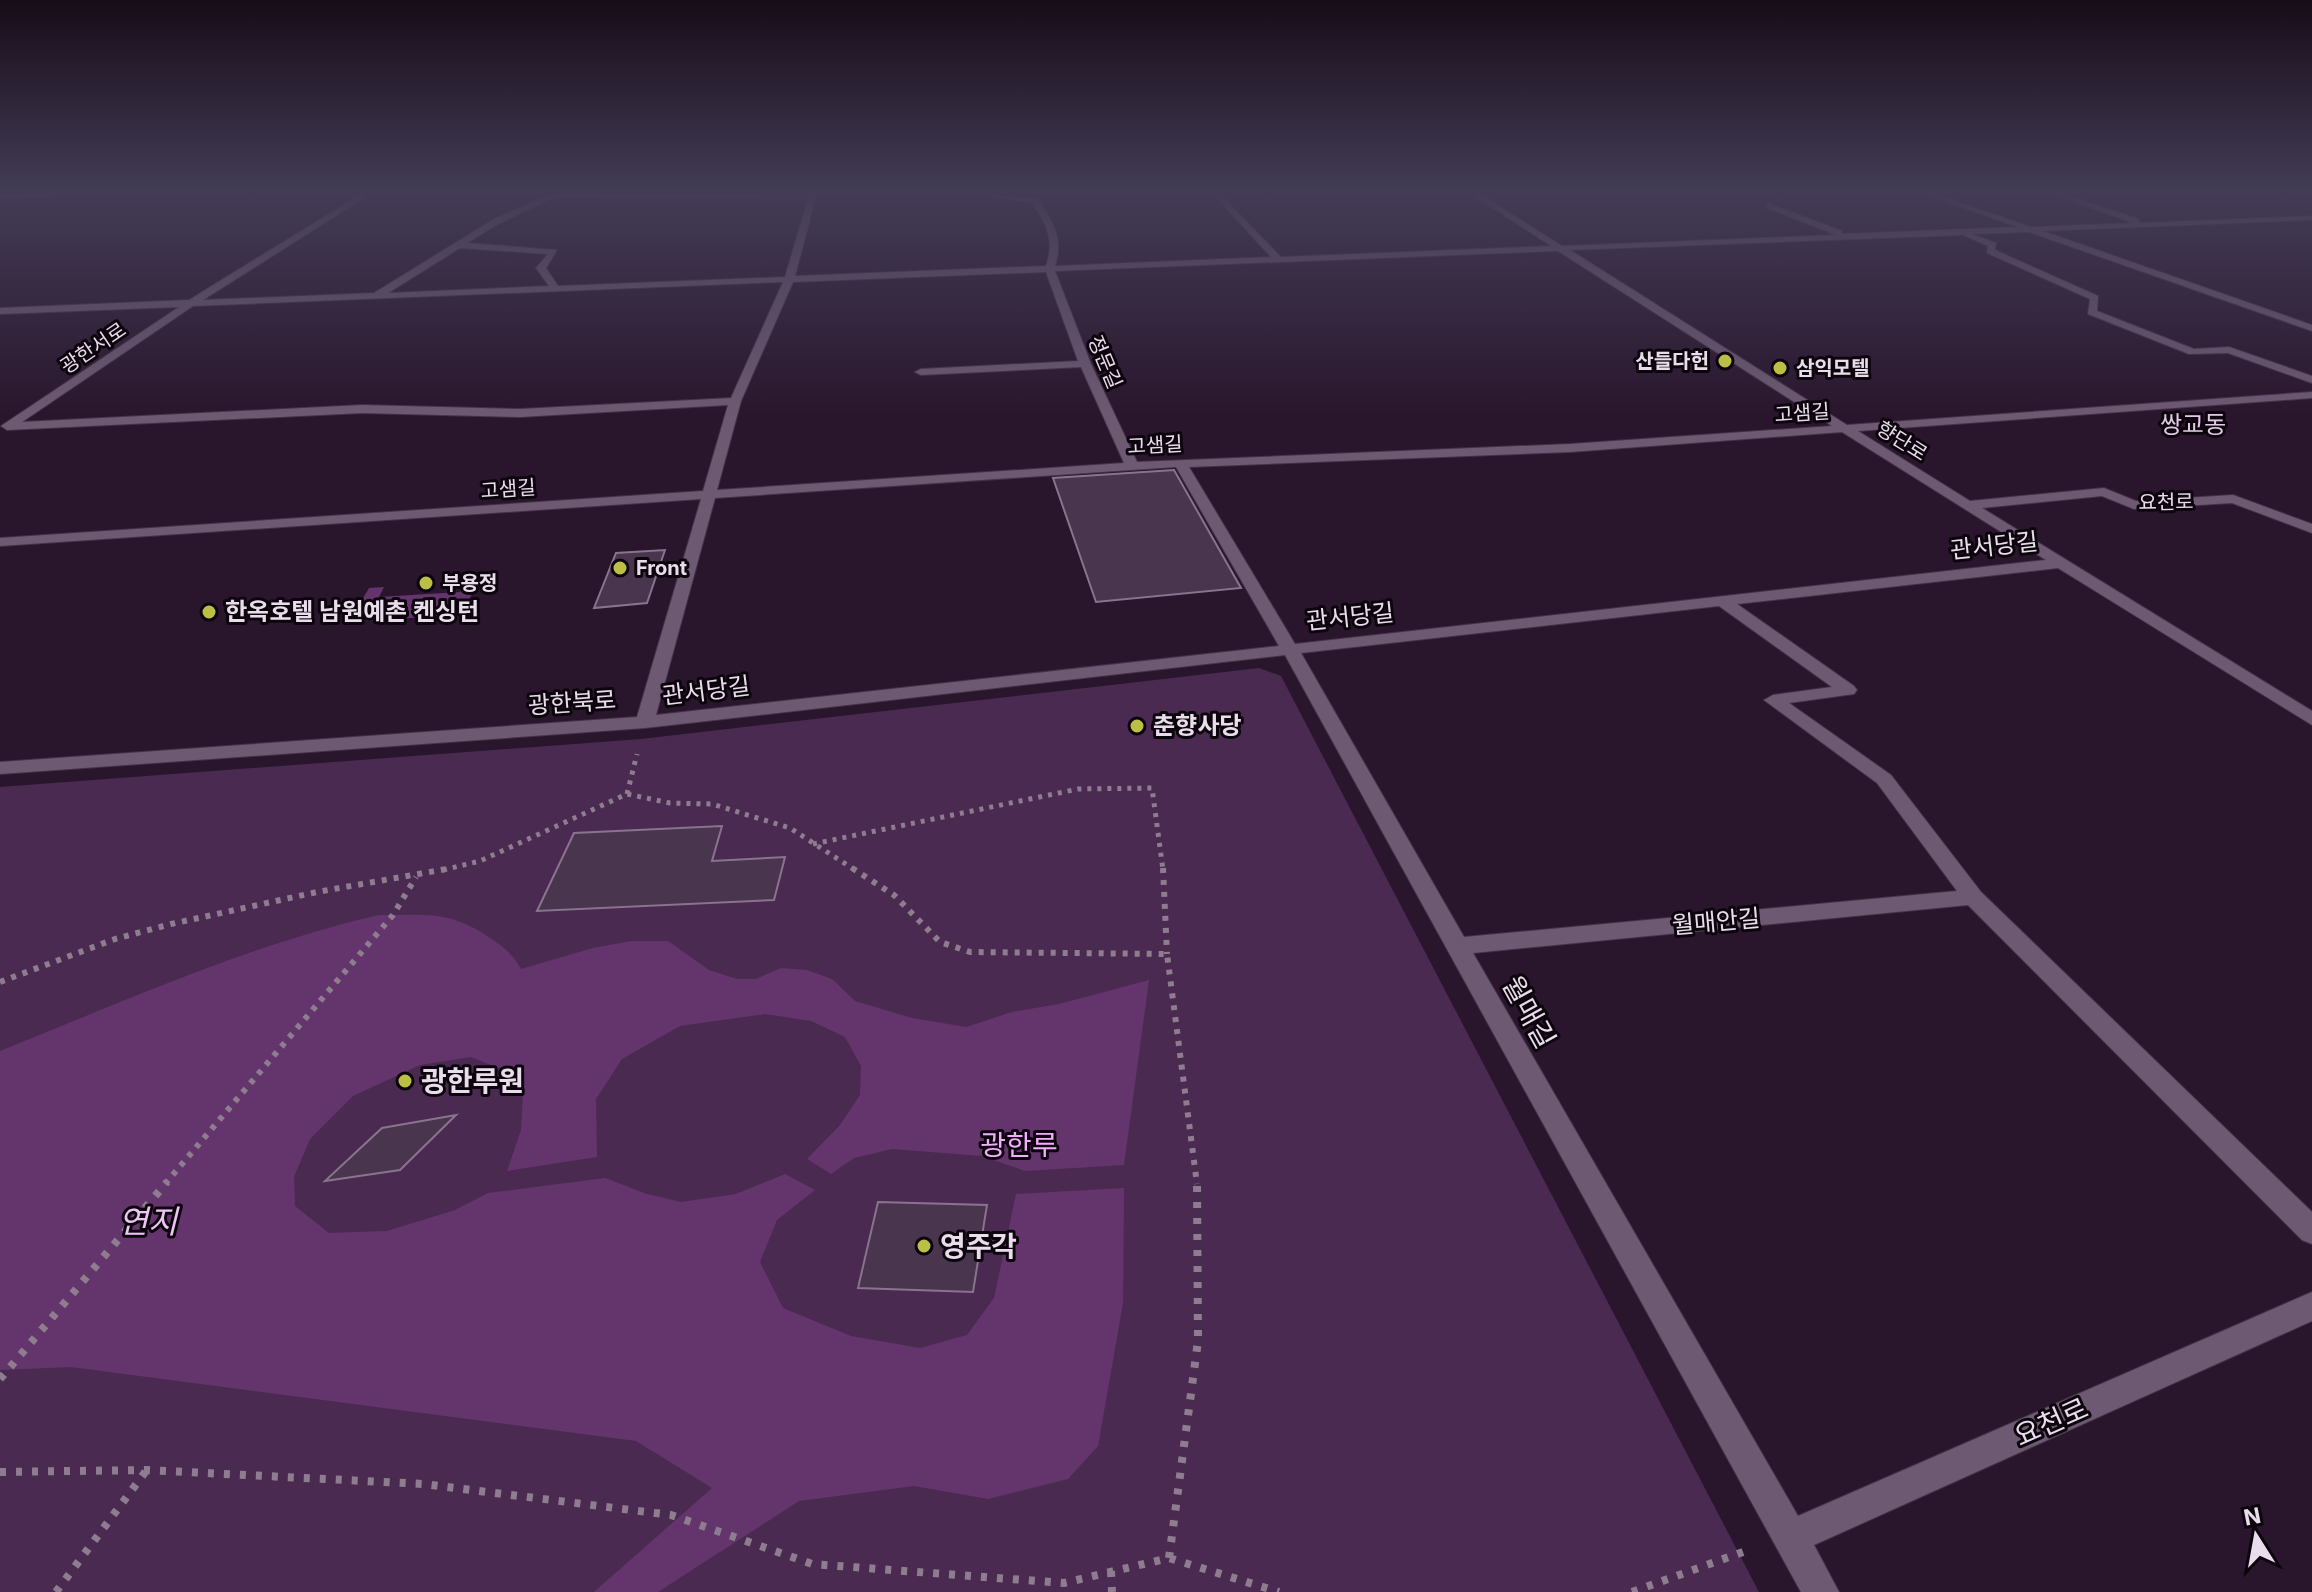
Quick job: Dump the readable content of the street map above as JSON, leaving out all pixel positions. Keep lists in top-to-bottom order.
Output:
{
  "streets": {
    "street": [
      "광한서로",
      "정문길",
      "고샘길",
      "향단로",
      "요천로",
      "관서당길",
      "광한북로",
      "월매안길",
      "월매길"
    ]
  },
  "crossings": [
    ["정문길", "고샘길"],
    ["고샘길", "향단로"],
    ["고샘길", "광한북로"],
    ["고샘길", "월매길"],
    ["향단로", "요천로"],
    ["향단로", "관서당길"],
    ["요천로", "월매길"],
    ["관서당길", "광한북로"],
    ["관서당길", "월매길"],
    ["월매안길", "월매길"]
  ],
  "districts": ["쌍교동"],
  "water": ["연지"],
  "parks": ["광한루"],
  "places": [
    "산들다헌",
    "삼익모텔",
    "Front",
    "부용정",
    "한옥호텔 남원예촌 켄싱턴",
    "춘향사당",
    "광한루원",
    "영주각"
  ],
  "north": "top"
}
